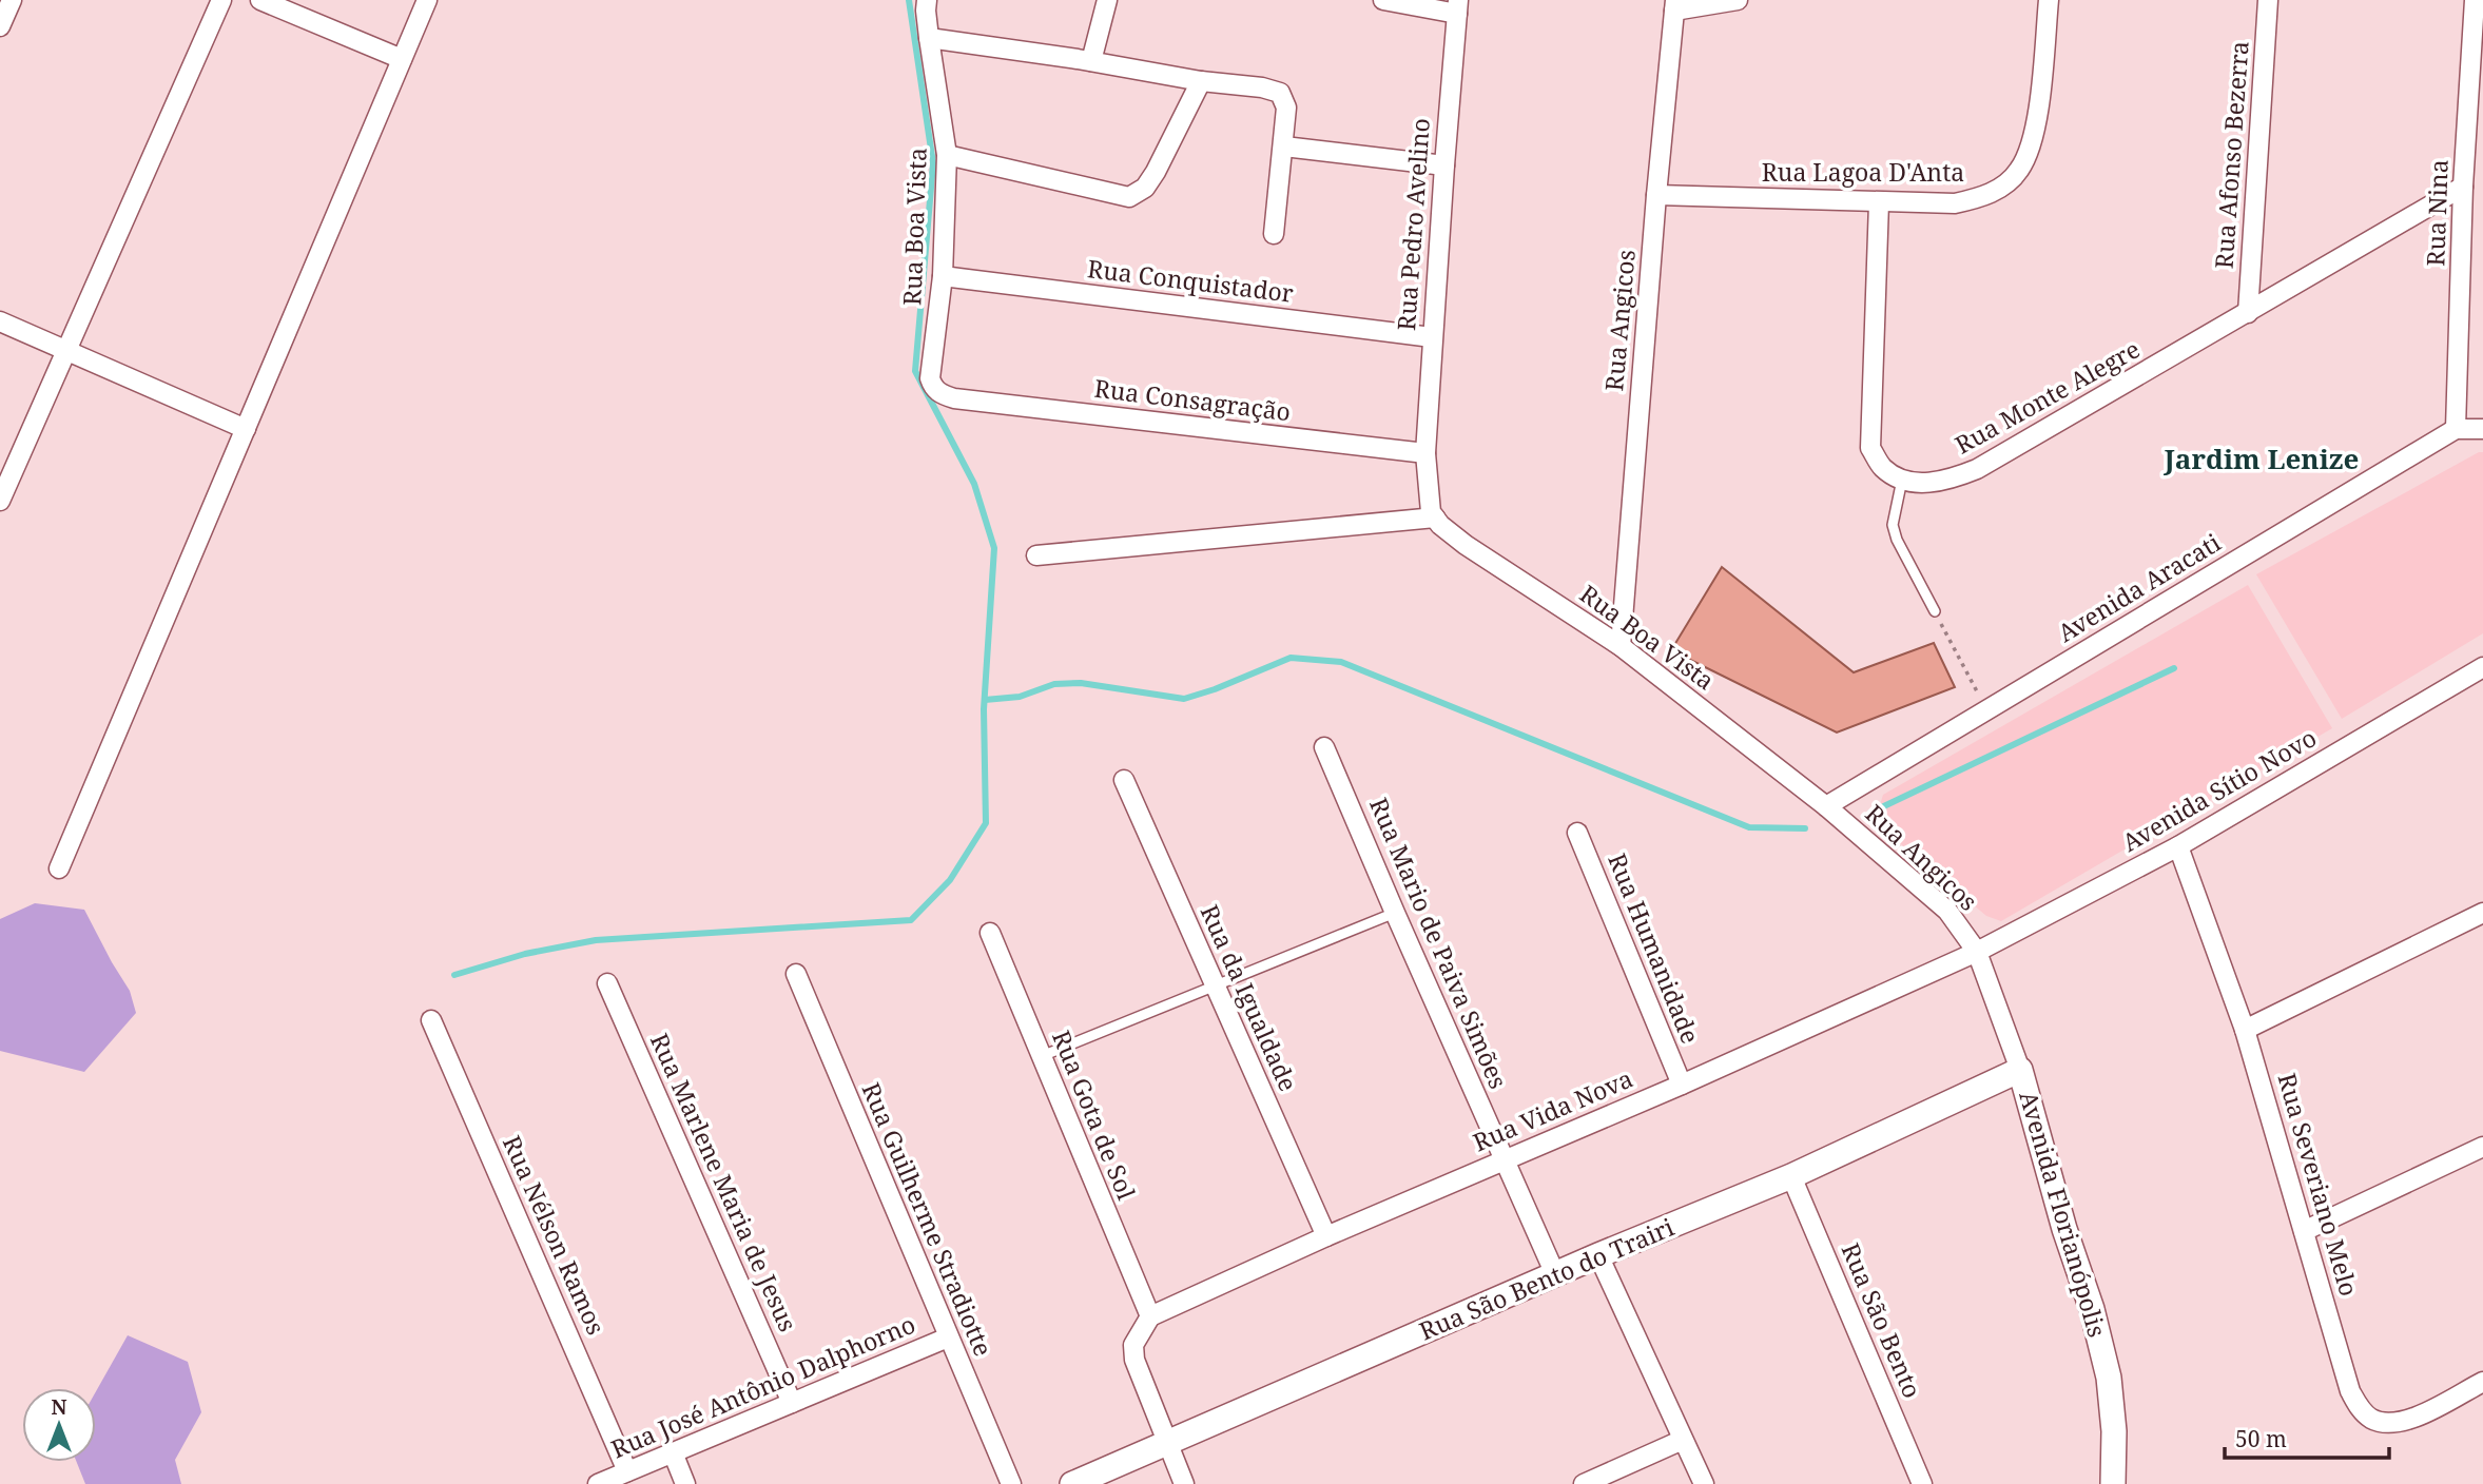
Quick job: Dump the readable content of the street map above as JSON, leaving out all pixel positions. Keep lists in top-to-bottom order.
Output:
{
  "streets": {
    "street": [
      "Rua Afonso Bezerra",
      "Rua Lagoa D'Anta",
      "Rua Nina",
      "Rua Pedro Avelino",
      "Rua Boa Vista",
      "Rua Conquistador",
      "Rua Angicos",
      "Rua Monte Alegre",
      "Rua Consagração",
      "Avenida Aracati",
      "Avenida Sítio Novo",
      "Rua Mario de Paiva Simões",
      "Rua Humanidade",
      "Rua da Igualdade",
      "Rua Vida Nova",
      "Rua Gota de Sol",
      "Rua Marlene Maria de Jesus",
      "Rua Severiano Melo",
      "Avenida Florianópolis",
      "Rua Guilherme Stradiotte",
      "Rua Nélson Ramos",
      "Rua São Bento do Trairi",
      "Rua São Bento",
      "Rua José Antônio Dalphorno"
    ]
  },
  "crossings": [
    ["Rua Afonso Bezerra", "Rua Monte Alegre"],
    ["Rua Lagoa D'Anta", "Rua Angicos"],
    ["Rua Nina", "Rua Monte Alegre"],
    ["Rua Nina", "Avenida Aracati"],
    ["Rua Pedro Avelino", "Rua Conquistador"],
    ["Rua Pedro Avelino", "Rua Consagração"],
    ["Rua Boa Vista", "Rua Conquistador"],
    ["Rua Boa Vista", "Rua Angicos"],
    ["Rua Boa Vista", "Rua Consagração"],
    ["Rua Boa Vista", "Avenida Aracati"],
    ["Rua Angicos", "Avenida Aracati"],
    ["Rua Angicos", "Avenida Sítio Novo"],
    ["Rua Angicos", "Rua Vida Nova"],
    ["Rua Angicos", "Avenida Florianópolis"],
    ["Avenida Sítio Novo", "Rua Vida Nova"],
    ["Avenida Sítio Novo", "Rua Severiano Melo"],
    ["Avenida Sítio Novo", "Avenida Florianópolis"],
    ["Rua Mario de Paiva Simões", "Rua Vida Nova"],
    ["Rua Mario de Paiva Simões", "Rua São Bento do Trairi"],
    ["Rua Humanidade", "Rua Vida Nova"],
    ["Rua da Igualdade", "Rua Vida Nova"],
    ["Rua Vida Nova", "Rua Gota de Sol"],
    ["Rua Vida Nova", "Avenida Florianópolis"],
    ["Rua Marlene Maria de Jesus", "Rua José Antônio Dalphorno"],
    ["Avenida Florianópolis", "Rua São Bento do Trairi"],
    ["Rua Guilherme Stradiotte", "Rua José Antônio Dalphorno"],
    ["Rua Nélson Ramos", "Rua José Antônio Dalphorno"],
    ["Rua São Bento do Trairi", "Rua São Bento"]
  ],
  "districts": ["Jardim Lenize"],
  "scale_bar": "50 m",
  "north": "top"
}
